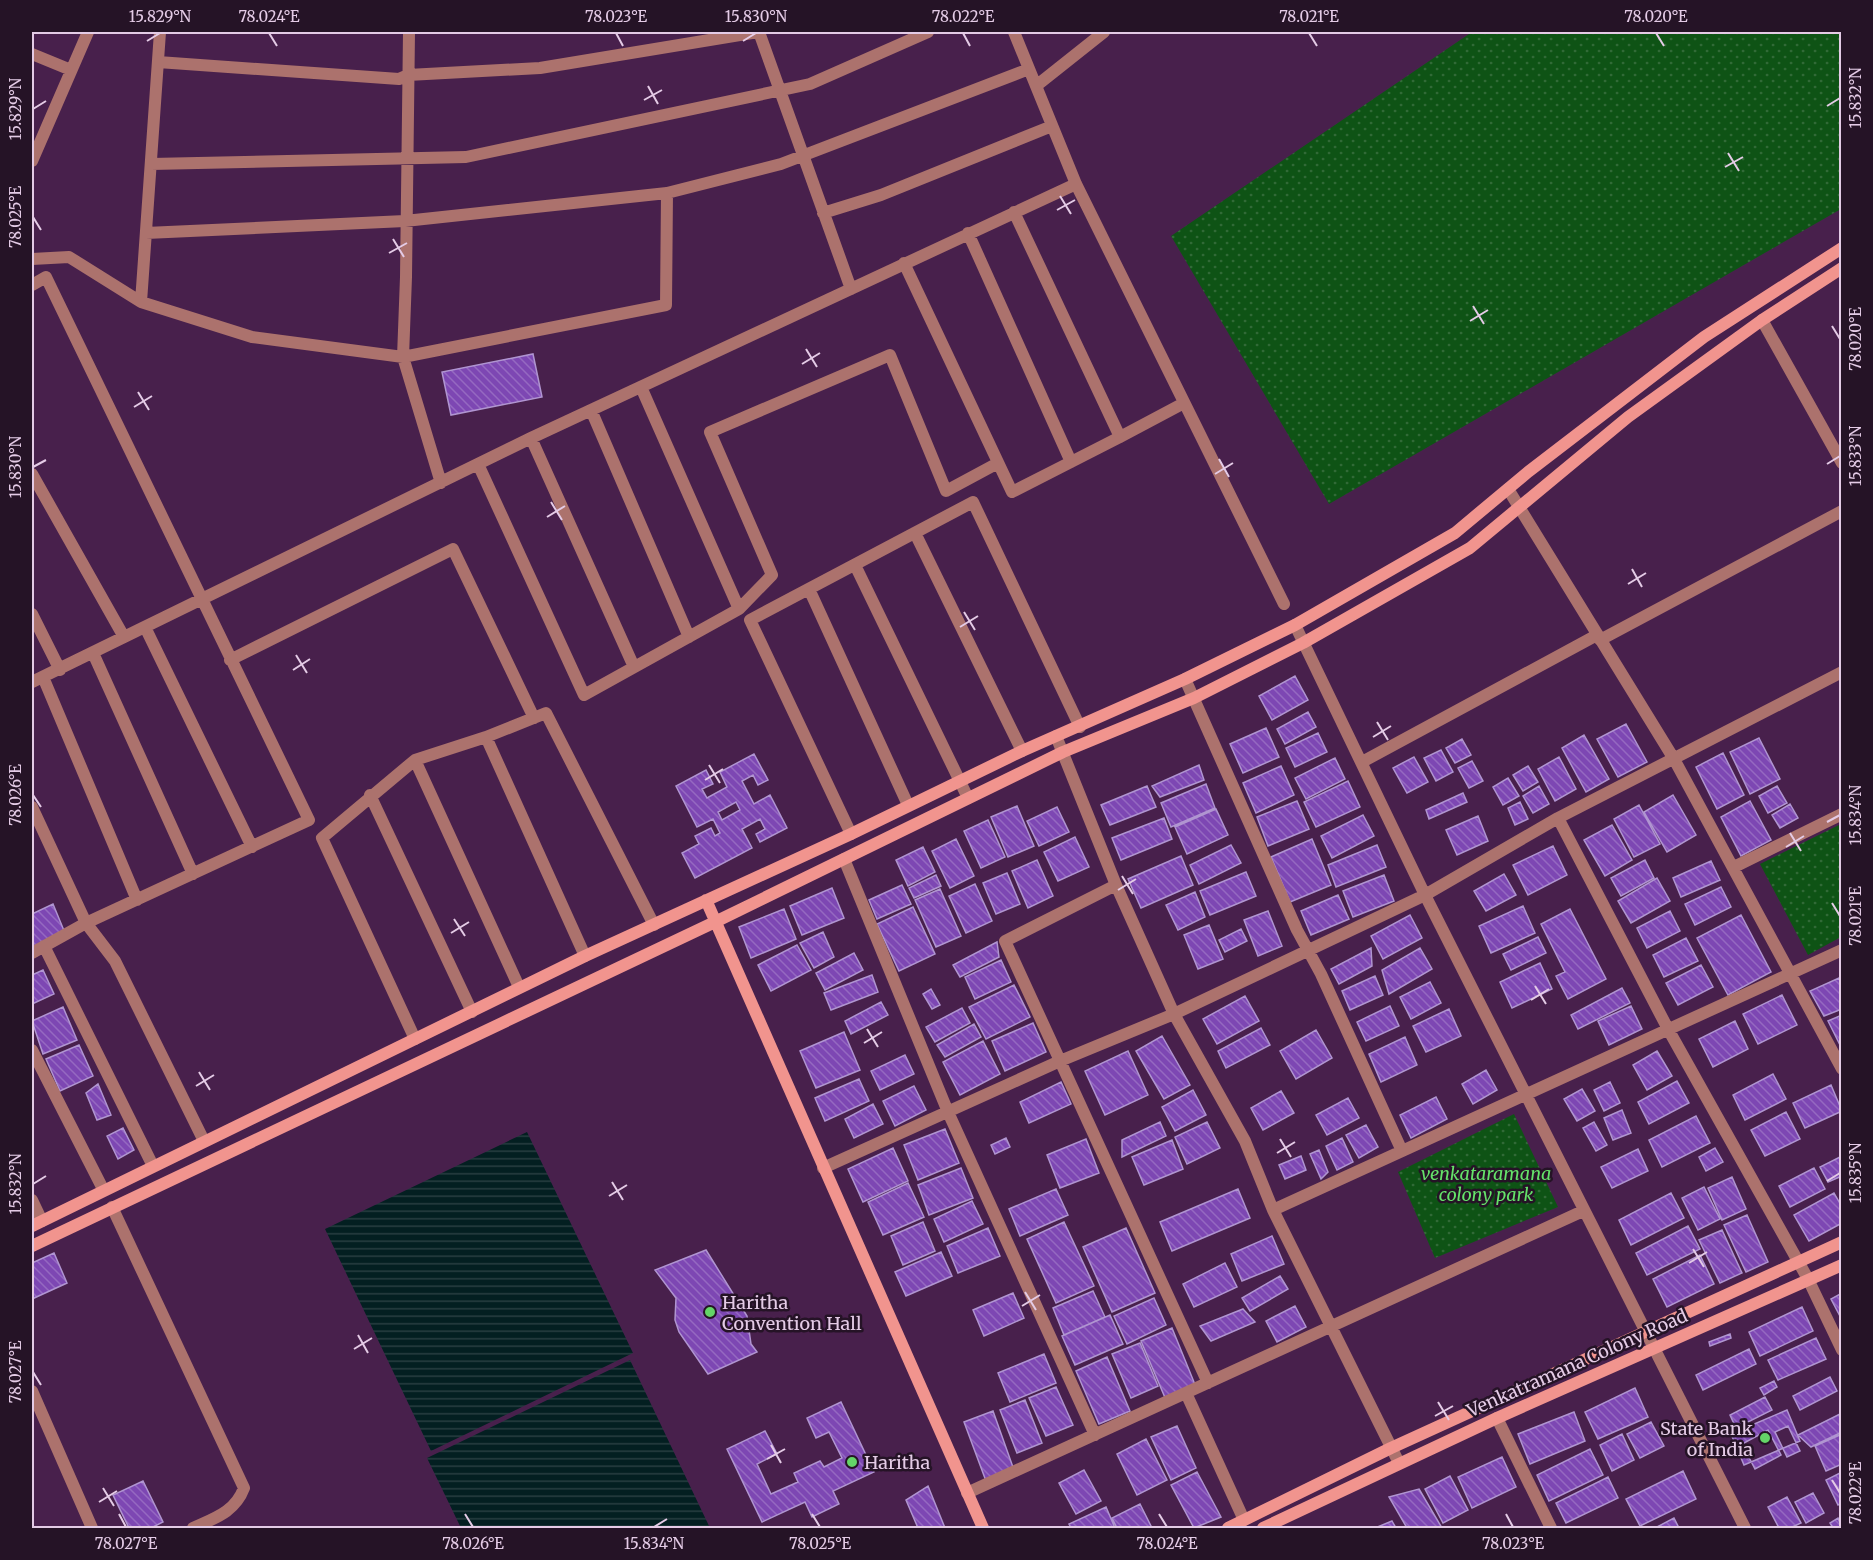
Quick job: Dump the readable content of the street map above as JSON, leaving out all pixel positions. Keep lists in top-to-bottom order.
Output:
{
  "streets": {
    "street": ["Venkatramana Colony Road"]
  },
  "parks": ["venkataramana colony park"],
  "places": ["Haritha Convention Hall", "State Bank of India", "Haritha"],
  "coordinates": [
    "15.829°N",
    "78.024°E",
    "78.023°E",
    "15.830°N",
    "78.022°E",
    "78.021°E",
    "78.020°E",
    "15.832°N",
    "78.025°E",
    "15.833°N",
    "78.026°E",
    "15.834°N",
    "15.835°N",
    "78.027°E"
  ]
}
